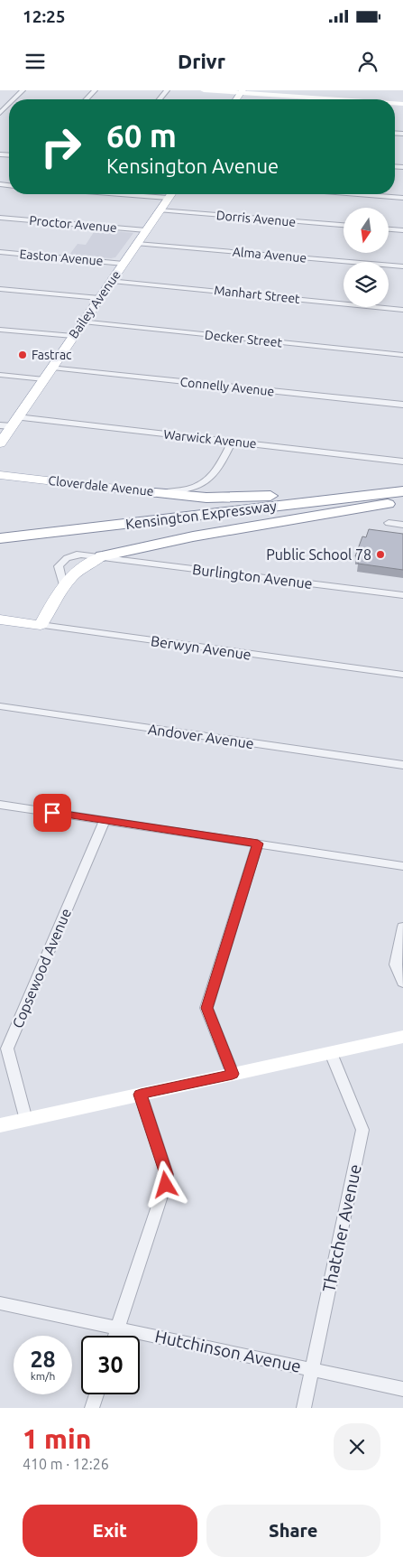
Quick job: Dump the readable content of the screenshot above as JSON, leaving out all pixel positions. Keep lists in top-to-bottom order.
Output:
{
  "streets": {
    "highway": ["Kensington Expressway"],
    "main road": ["Bailey Avenue", "Cloverdale Avenue", "Berwyn Avenue"],
    "street": [
      "Dorris Avenue",
      "Proctor Avenue",
      "Alma Avenue",
      "Easton Avenue",
      "Manhart Street",
      "Decker Street",
      "Connelly Avenue",
      "Warwick Avenue",
      "Burlington Avenue",
      "Andover Avenue",
      "Copsewood Avenue",
      "Thatcher Avenue",
      "Hutchinson Avenue"
    ]
  },
  "crossings": [
    ["Dorris Avenue", "Bailey Avenue"],
    ["Proctor Avenue", "Bailey Avenue"],
    ["Alma Avenue", "Bailey Avenue"],
    ["Easton Avenue", "Bailey Avenue"],
    ["Manhart Street", "Bailey Avenue"],
    ["Bailey Avenue", "Decker Street"],
    ["Bailey Avenue", "Connelly Avenue"],
    ["Bailey Avenue", "Warwick Avenue"],
    ["Warwick Avenue", "Cloverdale Avenue"],
    ["Thatcher Avenue", "Hutchinson Avenue"]
  ],
  "places": ["Fastrac", "Public School 78"],
  "north": "bottom",
  "page": {
    "status": "12:25",
    "header": "Drivr",
    "turn": ["60 m", "Kensington Avenue"],
    "speed": "28 km/h",
    "limit": "30",
    "heading": ["1 min", "410 m · 12:26"],
    "buttons": ["Exit", "Share"]
  }
}
